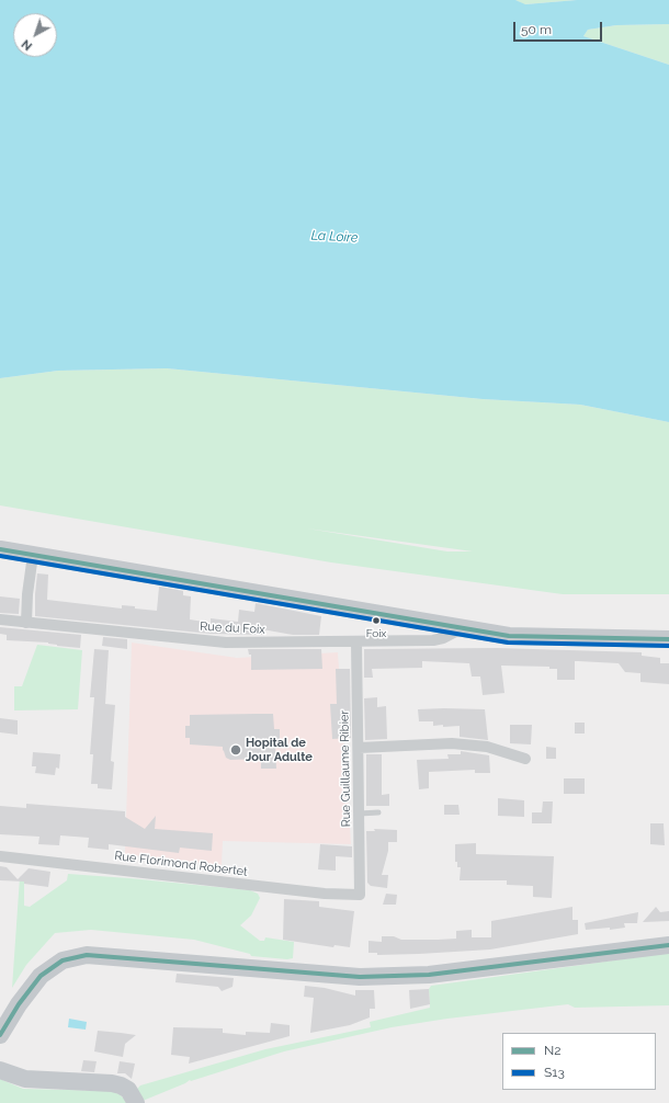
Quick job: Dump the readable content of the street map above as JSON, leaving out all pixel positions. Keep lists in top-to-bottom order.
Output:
{
  "streets": {
    "street": ["Rue du Foix", "Rue Guillaume Ribier", "Rue Florimond Robertet"]
  },
  "crossings": [
    ["Rue du Foix", "Rue Guillaume Ribier"],
    ["Rue Guillaume Ribier", "Rue Florimond Robertet"]
  ],
  "water": ["La Loire"],
  "places": ["Foix", "Hopital de Jour Adulte"],
  "lines": ["transit line N2", "transit line S13"],
  "legend": ["N2", "S13"],
  "scale_bar": "50 m",
  "north": "bottom left"
}
